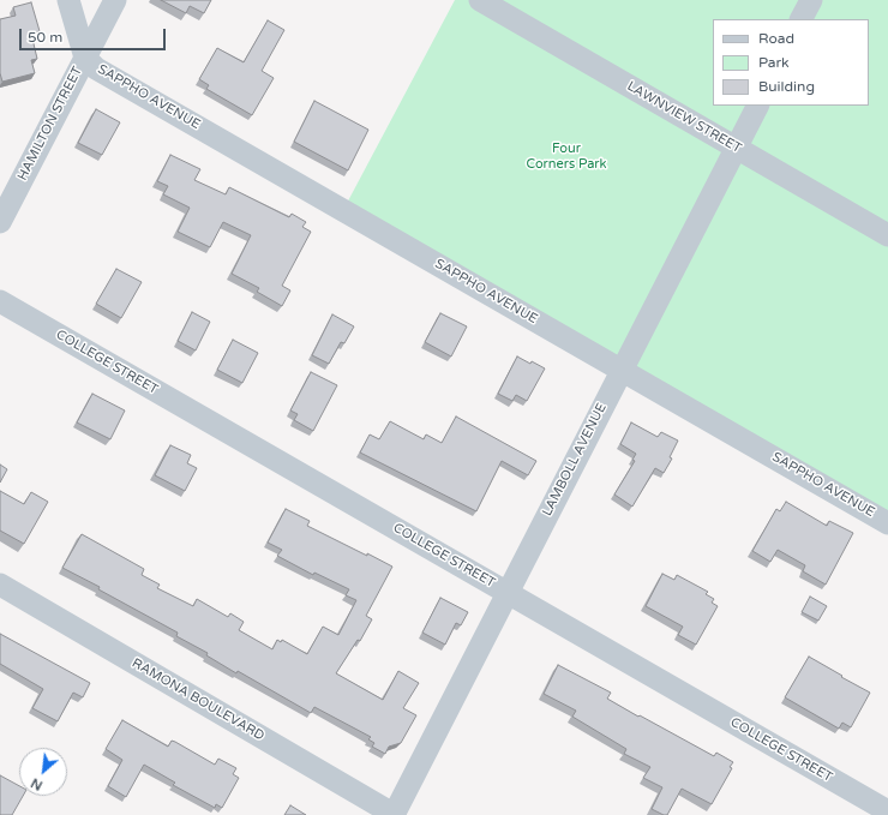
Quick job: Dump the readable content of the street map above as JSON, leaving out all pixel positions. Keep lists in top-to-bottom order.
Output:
{
  "streets": {
    "street": [
      "SAPPHO AVENUE",
      "LAWNVIEW STREET",
      "HAMILTON STREET",
      "COLLEGE STREET",
      "LAMBOLL AVENUE",
      "RAMONA BOULEVARD"
    ]
  },
  "crossings": [
    ["SAPPHO AVENUE", "HAMILTON STREET"],
    ["SAPPHO AVENUE", "LAMBOLL AVENUE"],
    ["LAWNVIEW STREET", "LAMBOLL AVENUE"],
    ["COLLEGE STREET", "LAMBOLL AVENUE"],
    ["LAMBOLL AVENUE", "RAMONA BOULEVARD"]
  ],
  "parks": ["Four Corners Park"],
  "legend": ["Road", "Park", "Building"],
  "scale_bar": "50 m",
  "north": "bottom left"
}
